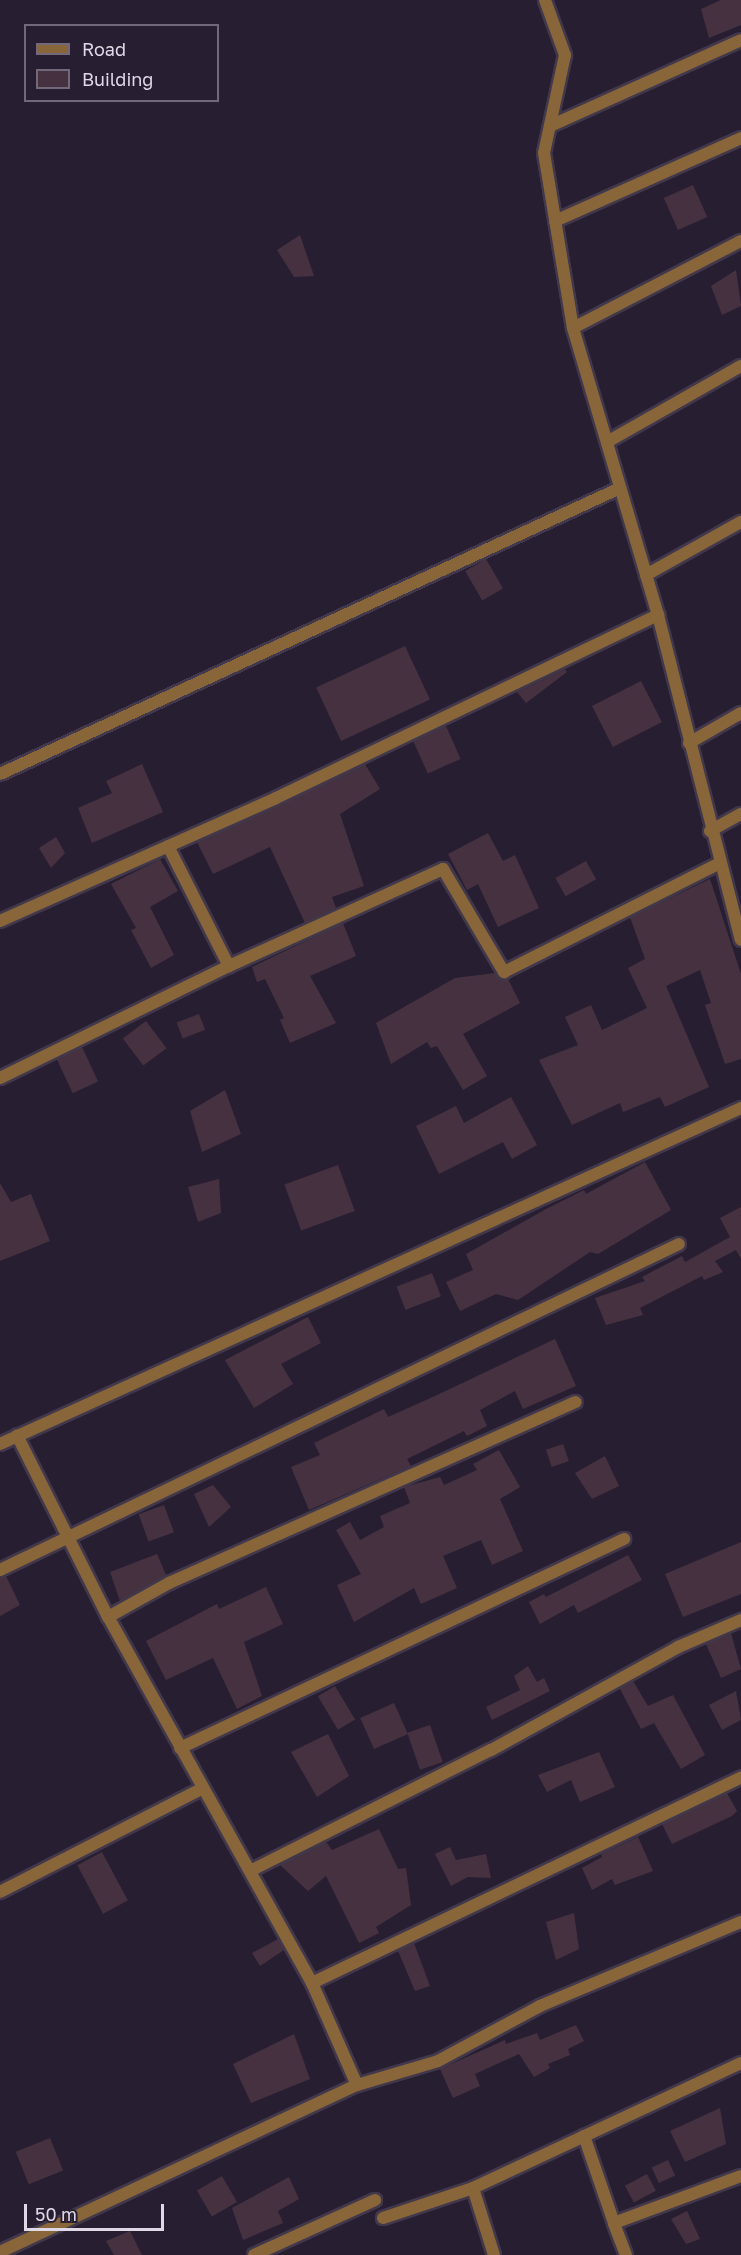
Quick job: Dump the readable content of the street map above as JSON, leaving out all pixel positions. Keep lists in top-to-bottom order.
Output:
{
  "legend": ["Road", "Building"],
  "scale_bar": "50 m"
}
